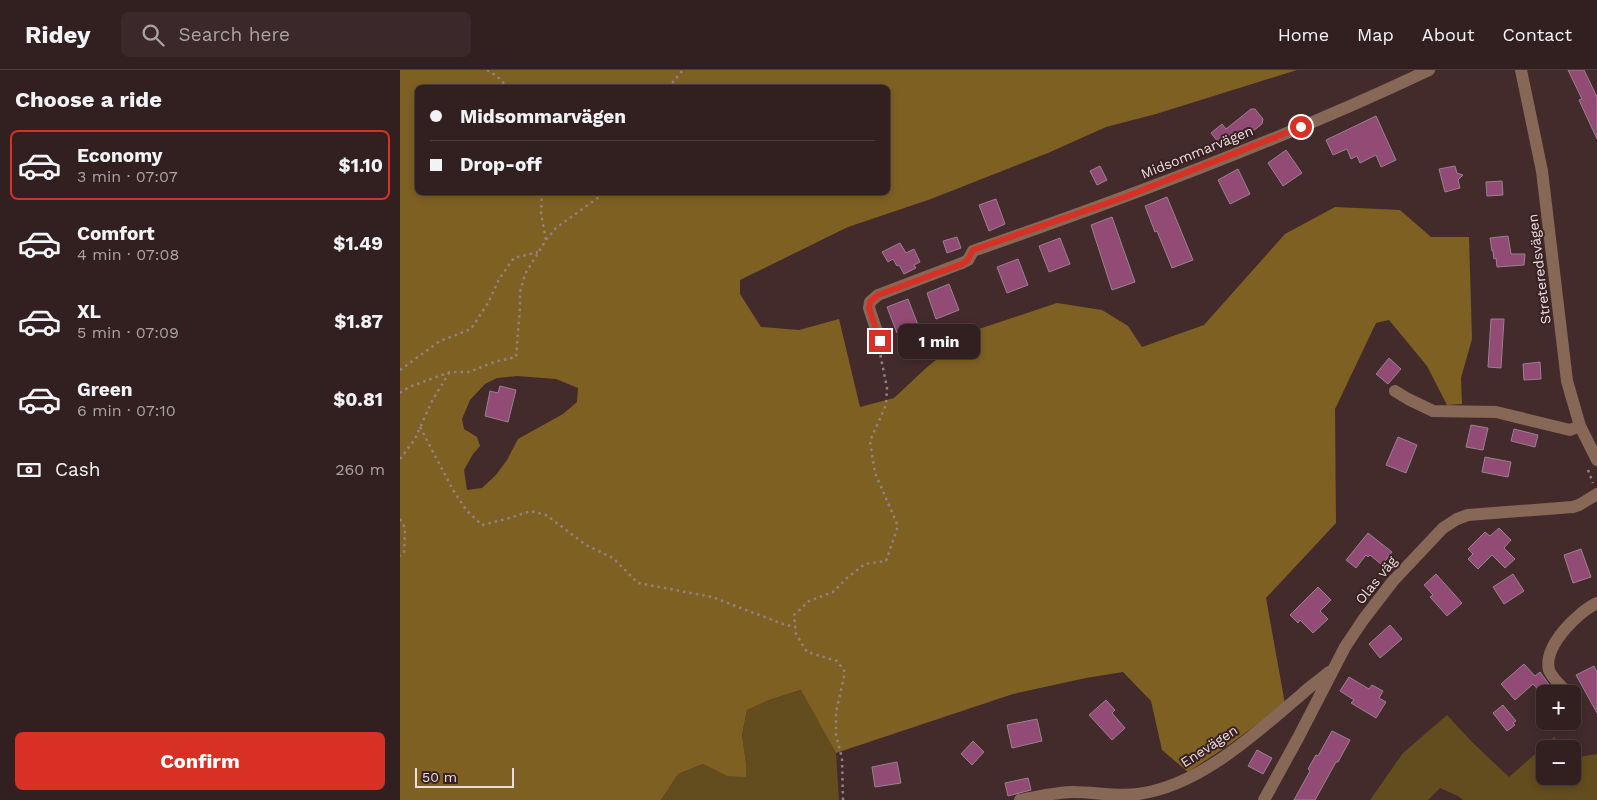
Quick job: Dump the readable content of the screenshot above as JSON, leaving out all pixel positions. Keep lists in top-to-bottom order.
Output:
{
  "streets": {
    "street": [
      "Midsommarvägen",
      "Streteredsvägen",
      "Olas väg",
      "Enevägen"
    ]
  },
  "crossings": [
    ["Olas väg", "Enevägen"]
  ],
  "scale_bar": "50 m",
  "page": {
    "header": "Ridey",
    "search": "Search here",
    "nav": [
      "Home",
      "Map",
      "About",
      "Contact"
    ],
    "heading": "Choose a ride",
    "banner": ["Midsommarvägen", "Drop-off"],
    "list": [
      {
        "name": "Economy",
        "note": "3 min · 07:07",
        "value": "$1.10"
      },
      {
        "name": "Comfort",
        "note": "4 min · 07:08",
        "value": "$1.49"
      },
      {
        "name": "XL",
        "note": "5 min · 07:09",
        "value": "$1.87"
      },
      {
        "name": "Green",
        "note": "6 min · 07:10",
        "value": "$0.81"
      }
    ],
    "bubble": "1 min",
    "pay": ["Cash", "260 m"],
    "map_buttons": ["+", "−"],
    "buttons": "Confirm",
    "scale": "50 m"
  }
}
